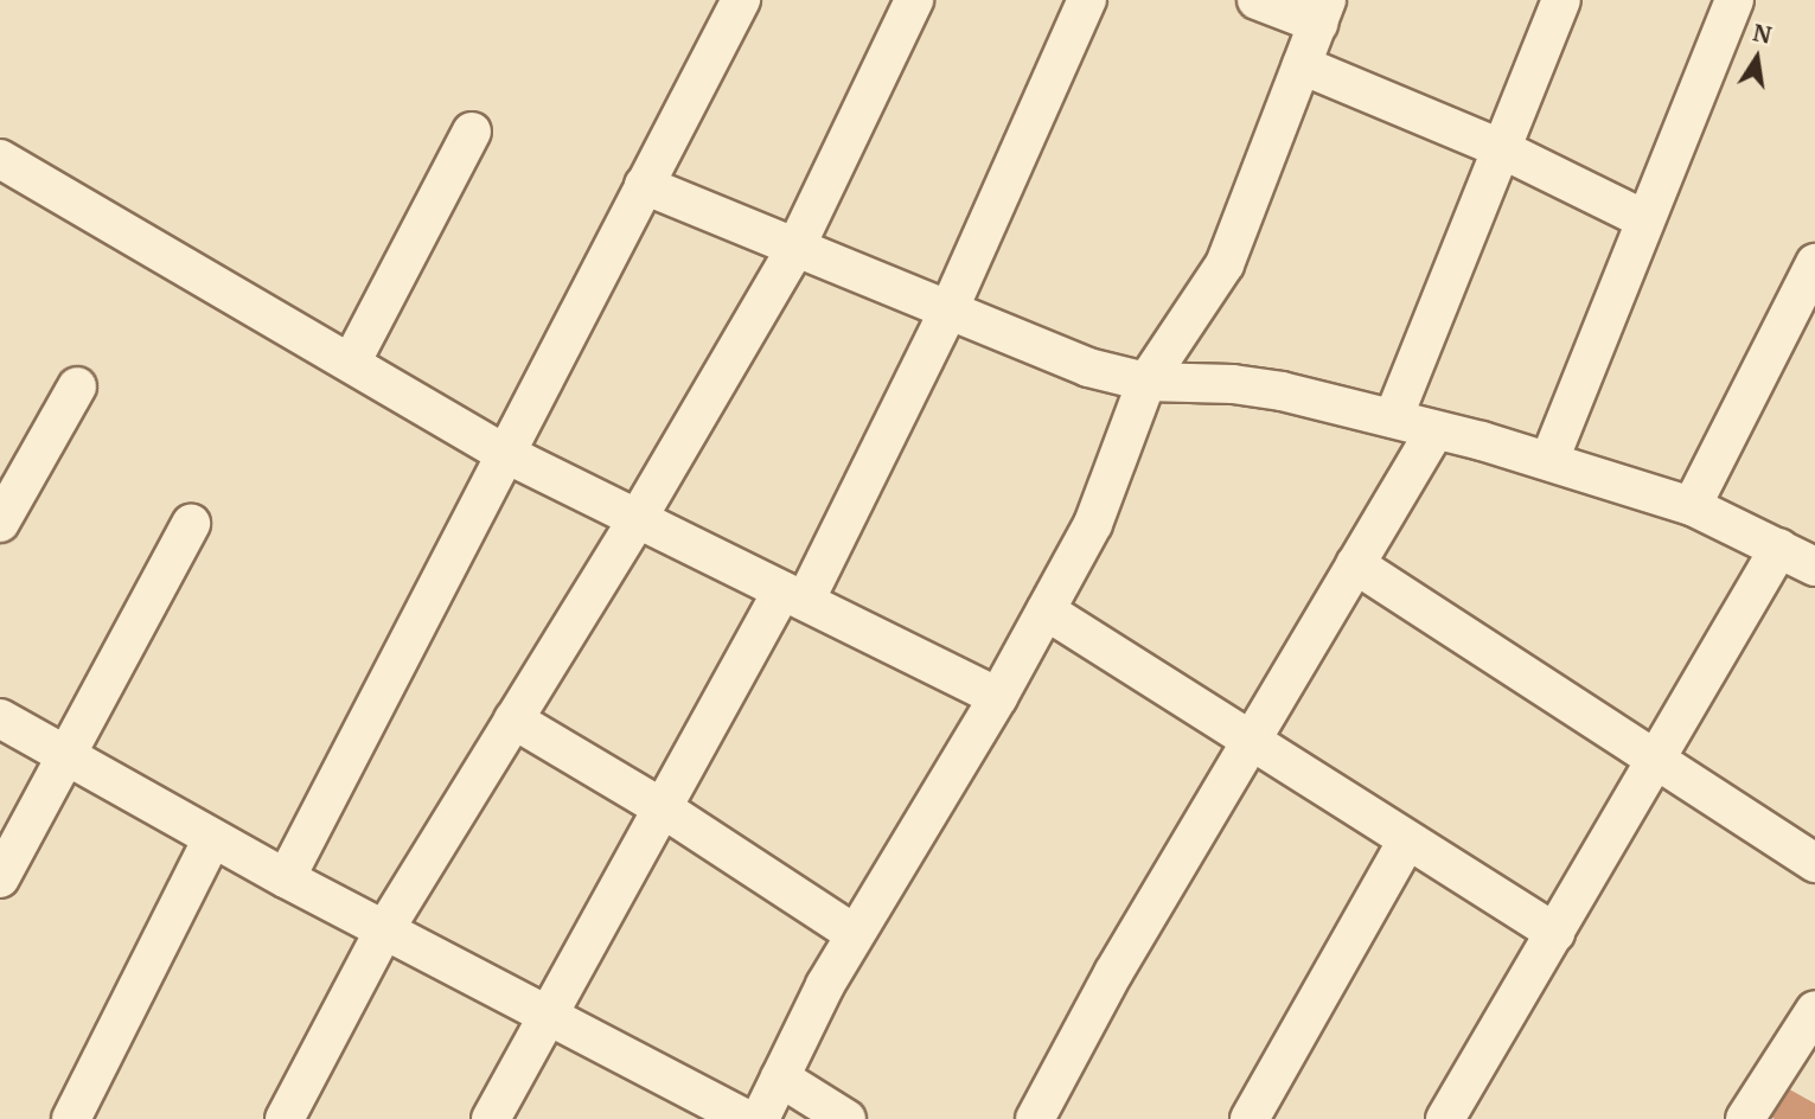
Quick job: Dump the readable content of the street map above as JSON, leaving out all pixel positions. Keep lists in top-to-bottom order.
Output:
{
  "north": "top"
}
